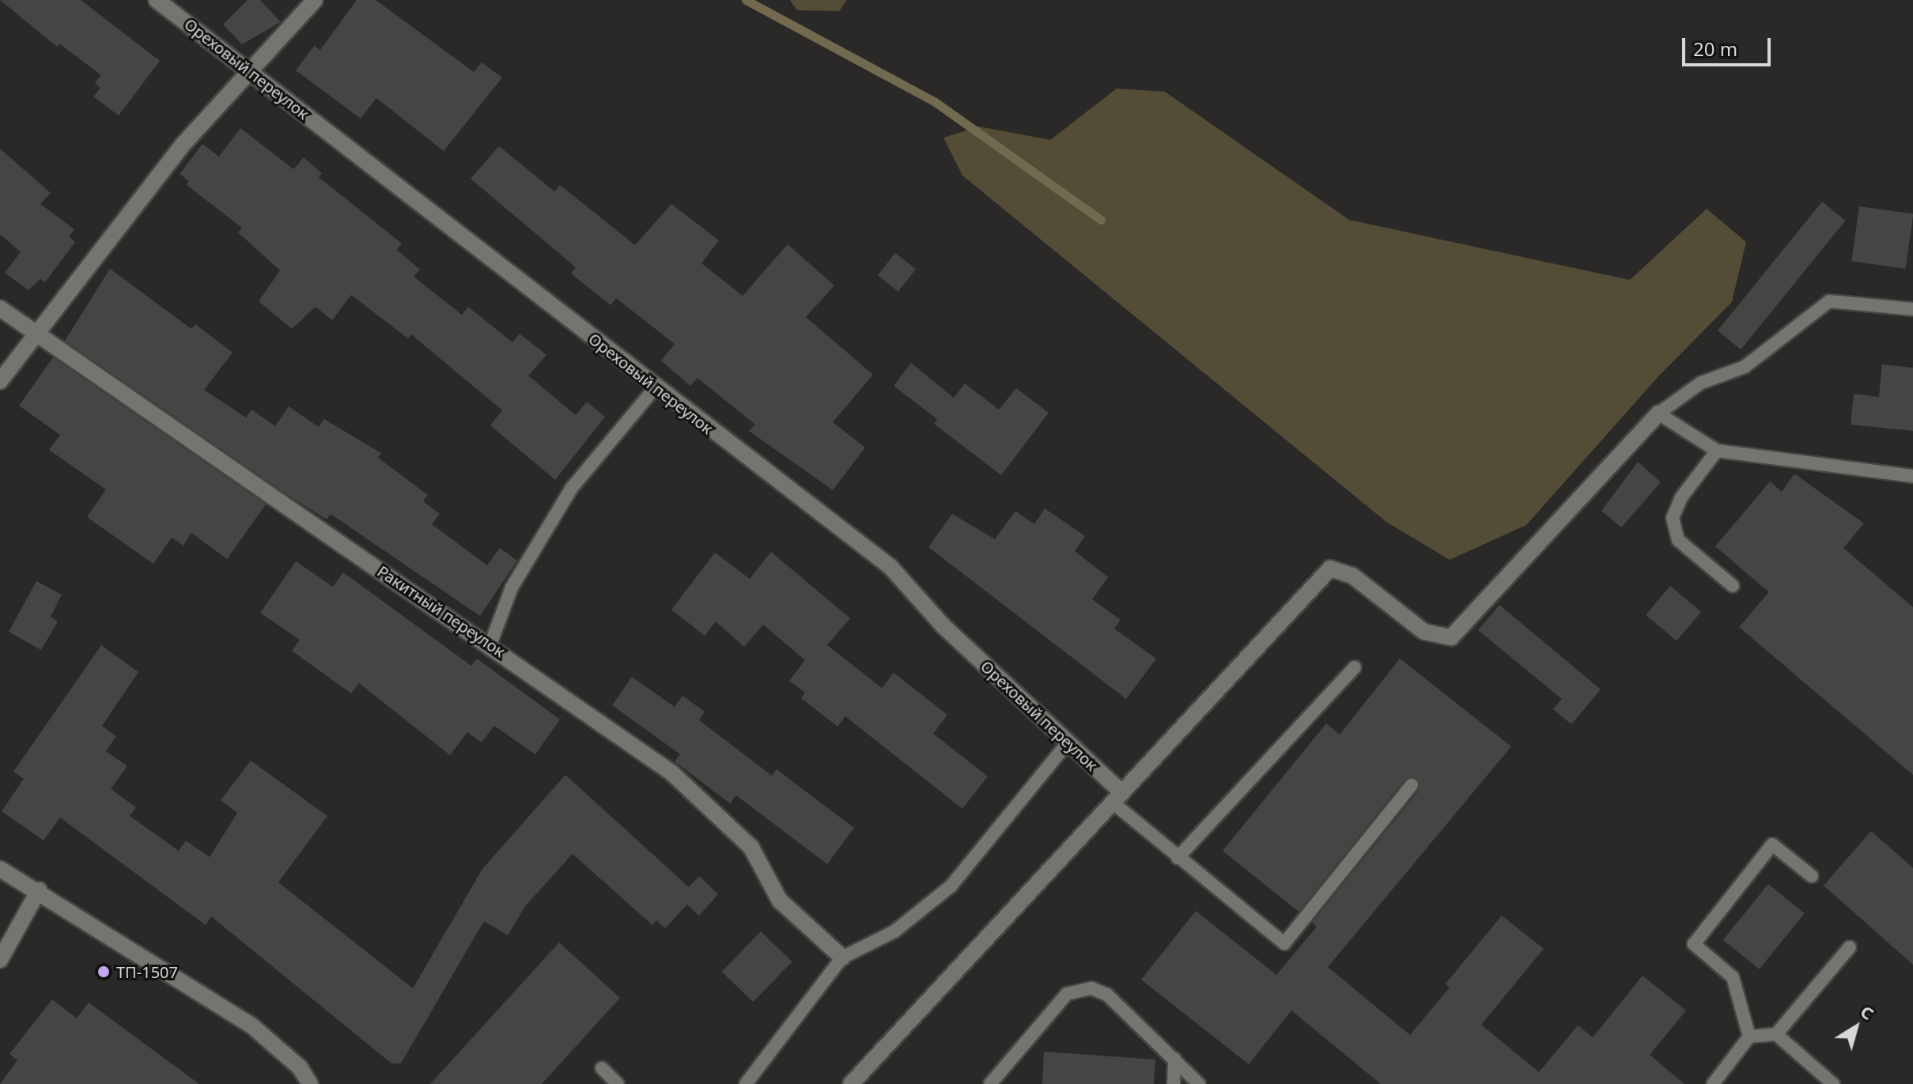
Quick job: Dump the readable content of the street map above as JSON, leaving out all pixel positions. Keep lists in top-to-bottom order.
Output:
{
  "streets": {
    "street": ["Ореховый переулок", "Ракитный переулок"]
  },
  "places": ["ТП-1507"],
  "scale_bar": "20 m",
  "north": "top right"
}
